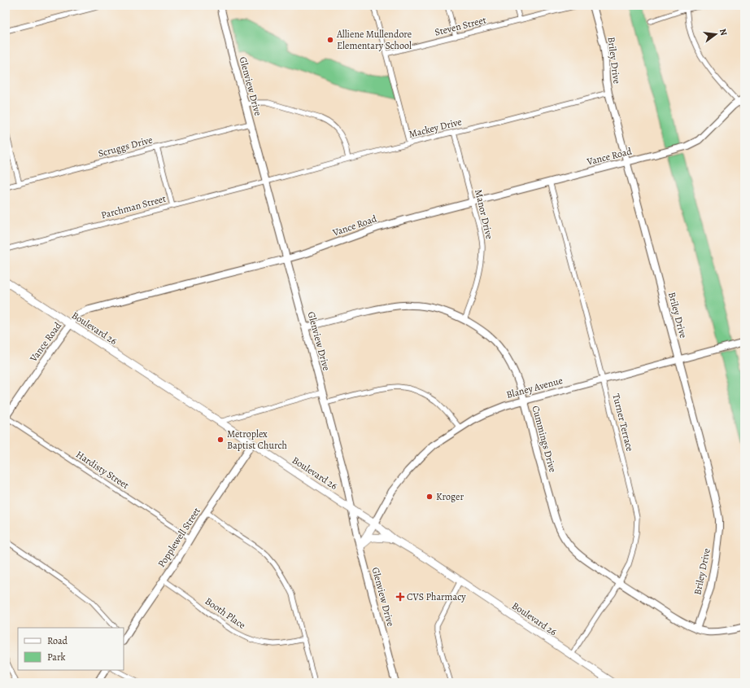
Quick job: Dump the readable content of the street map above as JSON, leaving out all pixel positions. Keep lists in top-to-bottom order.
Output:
{
  "streets": {
    "main road": ["Boulevard 26"],
    "street": [
      "Steven Street",
      "Briley Drive",
      "Glenview Drive",
      "Mackey Drive",
      "Scruggs Drive",
      "Vance Road",
      "Parchman Street",
      "Manor Drive",
      "Blaney Avenue",
      "Turner Terrace",
      "Cummings Drive",
      "Hardisty Street",
      "Popplewell Street",
      "Booth Place"
    ]
  },
  "crossings": [
    ["Briley Drive", "Mackey Drive"],
    ["Briley Drive", "Vance Road"],
    ["Briley Drive", "Blaney Avenue"],
    ["Briley Drive", "Cummings Drive"],
    ["Glenview Drive", "Mackey Drive"],
    ["Glenview Drive", "Scruggs Drive"],
    ["Glenview Drive", "Vance Road"],
    ["Glenview Drive", "Parchman Street"],
    ["Glenview Drive", "Boulevard 26"],
    ["Glenview Drive", "Cummings Drive"],
    ["Mackey Drive", "Parchman Street"],
    ["Mackey Drive", "Manor Drive"],
    ["Vance Road", "Manor Drive"],
    ["Vance Road", "Boulevard 26"],
    ["Vance Road", "Turner Terrace"],
    ["Vance Road", "Hardisty Street"],
    ["Manor Drive", "Cummings Drive"],
    ["Boulevard 26", "Blaney Avenue"],
    ["Boulevard 26", "Turner Terrace"],
    ["Boulevard 26", "Popplewell Street"],
    ["Blaney Avenue", "Turner Terrace"],
    ["Blaney Avenue", "Cummings Drive"],
    ["Turner Terrace", "Cummings Drive"],
    ["Hardisty Street", "Popplewell Street"],
    ["Popplewell Street", "Booth Place"]
  ],
  "places": {
    "other": ["Alliene Mullendore Elementary School", "Metroplex Baptist Church", "Kroger"],
    "health": ["CVS Pharmacy"]
  },
  "legend": ["Road", "Park"],
  "north": "right"
}
